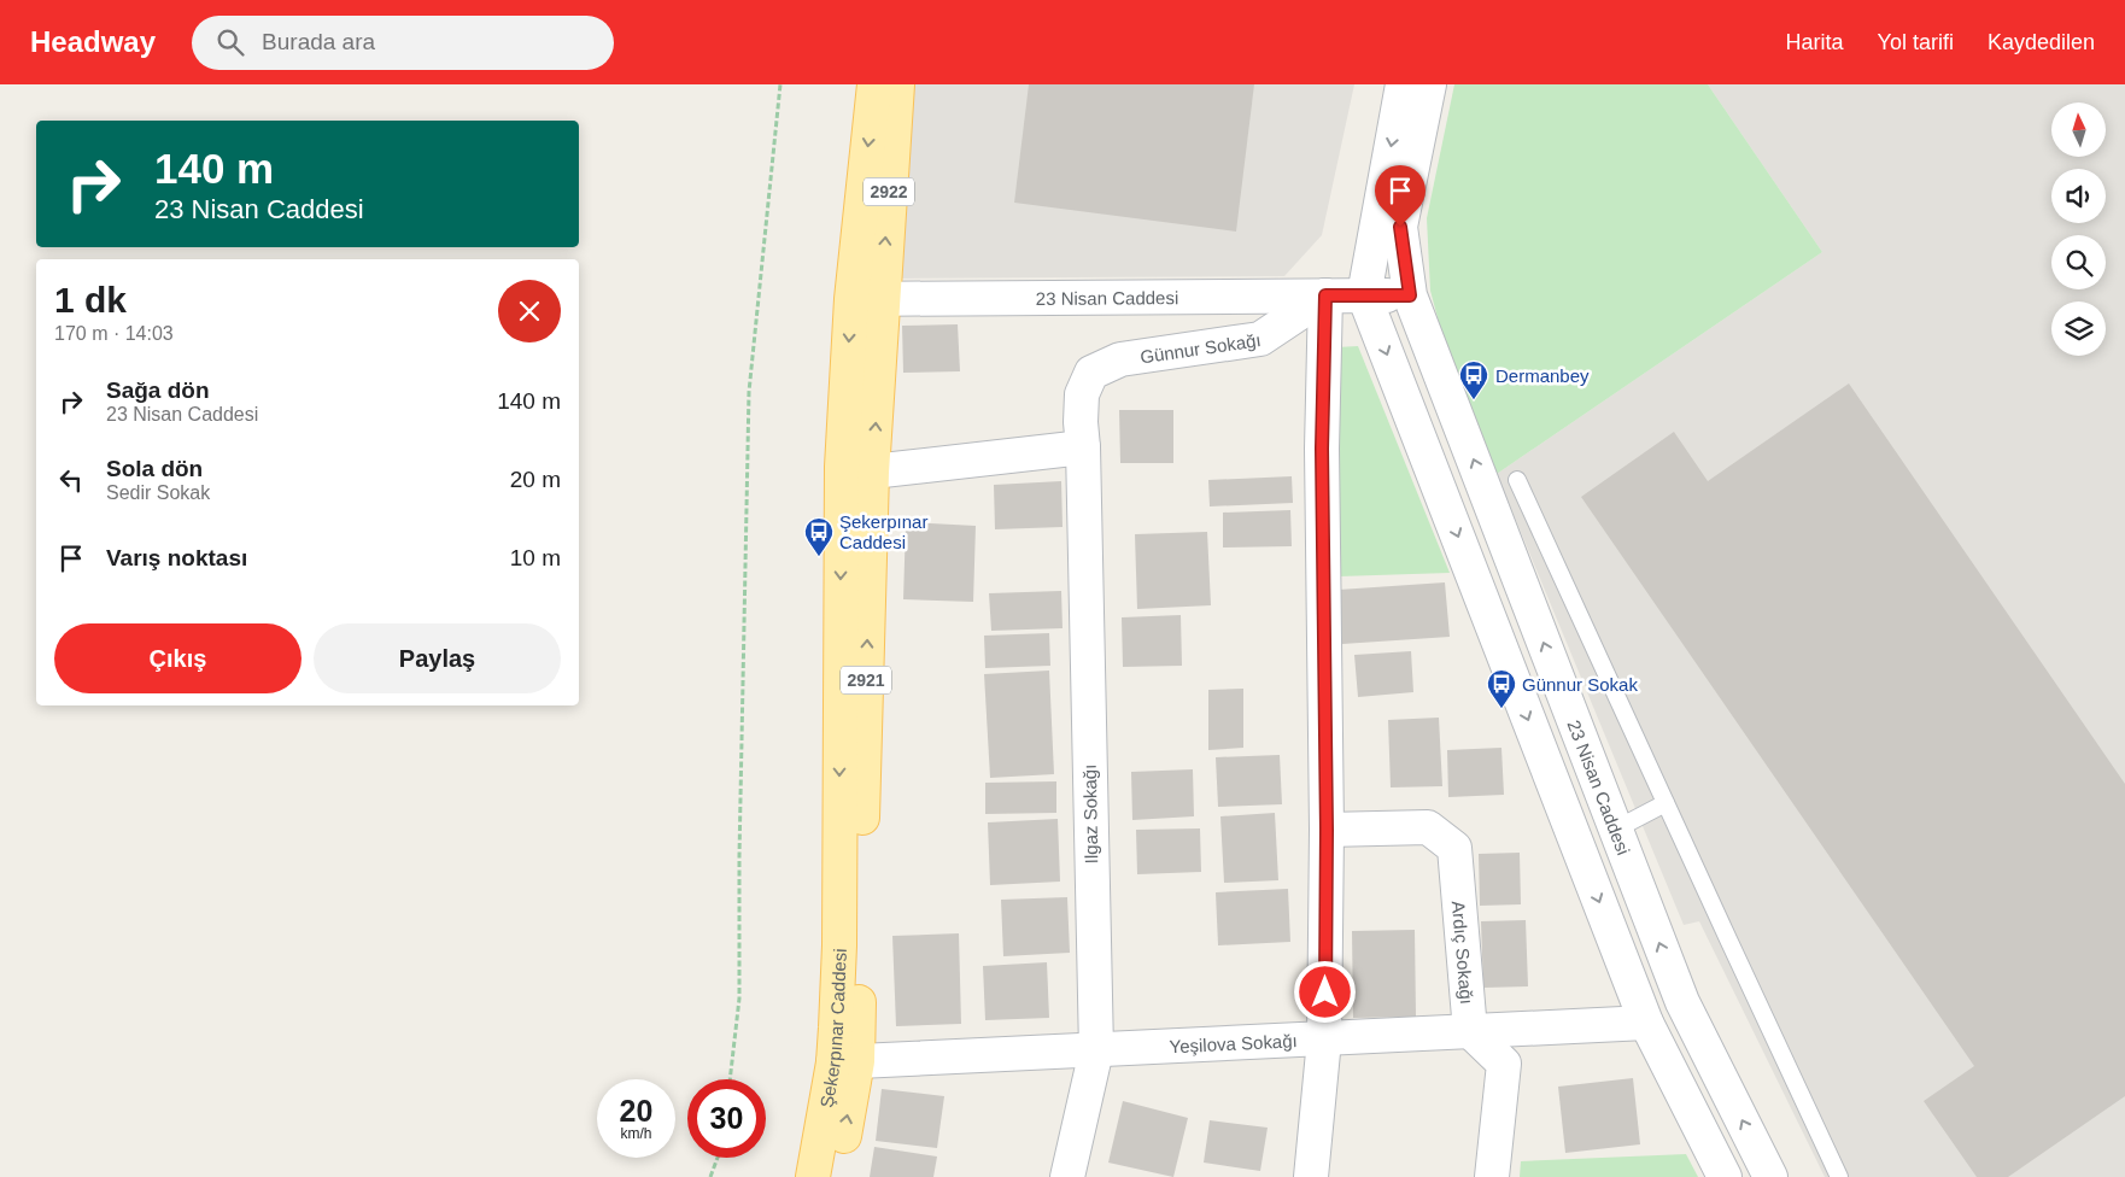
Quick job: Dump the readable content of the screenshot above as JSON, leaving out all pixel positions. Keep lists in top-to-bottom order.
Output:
{
  "streets": {
    "main road": ["2922", "2921", "Şekerpınar Caddesi"],
    "street": [
      "23 Nisan Caddesi",
      "Günnur Sokağı",
      "Ilgaz Sokağı",
      "Ardıç Sokağı",
      "Yeşilova Sokağı"
    ]
  },
  "crossings": [
    ["2922", "23 Nisan Caddesi"],
    ["2922", "Şekerpınar Caddesi"],
    ["23 Nisan Caddesi", "Günnur Sokağı"],
    ["23 Nisan Caddesi", "Şekerpınar Caddesi"],
    ["Günnur Sokağı", "Ilgaz Sokağı"],
    ["Ilgaz Sokağı", "Yeşilova Sokağı"],
    ["Ardıç Sokağı", "Yeşilova Sokağı"],
    ["Şekerpınar Caddesi", "Yeşilova Sokağı"]
  ],
  "places": {
    "bus stop": ["Dermanbey", "Şekerpınar Caddesi", "Günnur Sokak"]
  },
  "north": "top",
  "page": {
    "header": "Headway",
    "search": "Burada ara",
    "nav": ["Harita", "Yol tarifi", "Kaydedilen"],
    "turn": ["140 m", "23 Nisan Caddesi"],
    "heading": ["1 dk", "170 m · 14:03"],
    "list": [
      {
        "name": "Sağa dön",
        "note": "23 Nisan Caddesi",
        "value": "140 m"
      },
      {
        "name": "Sola dön",
        "note": "Sedir Sokak",
        "value": "20 m"
      },
      {
        "name": "Varış noktası",
        "value": "10 m"
      }
    ],
    "buttons": ["Çıkış", "Paylaş"],
    "speed": "20 km/h",
    "limit": "30"
  }
}
